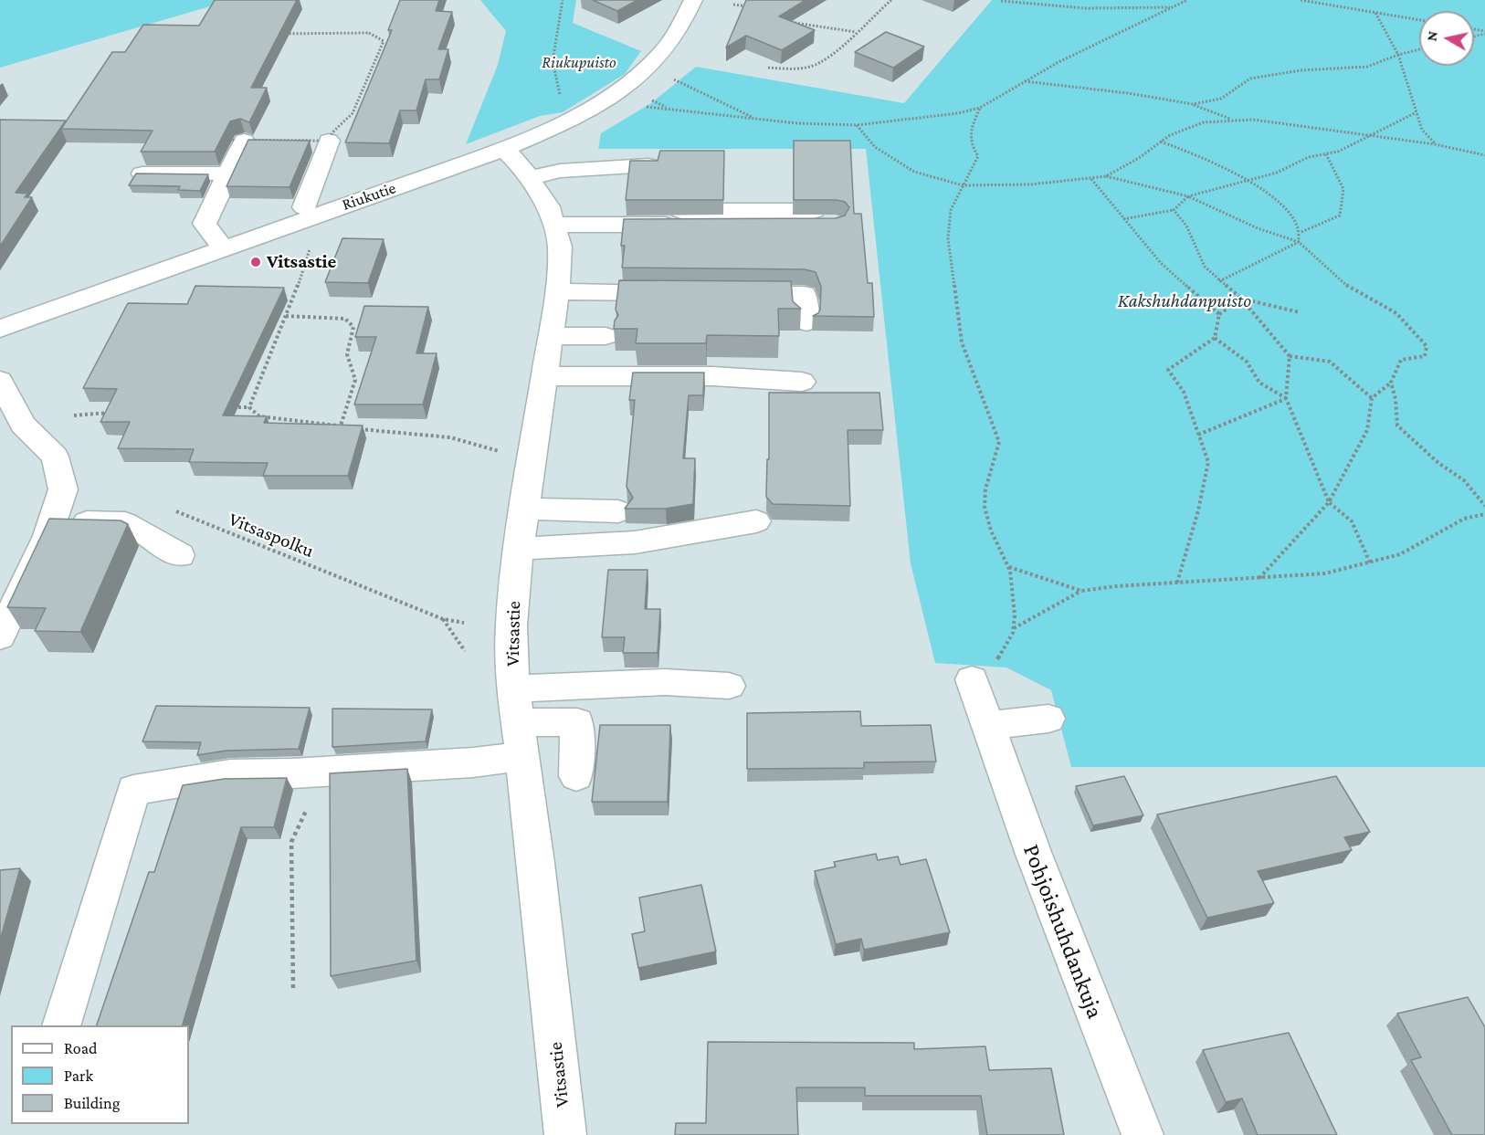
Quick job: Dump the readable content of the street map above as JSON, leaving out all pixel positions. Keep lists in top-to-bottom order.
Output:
{
  "streets": {
    "street": ["Riukutie", "Vitsastie", "Pohjoishuhdankuja"],
    "path": ["Vitsaspolku"]
  },
  "crossings": [
    ["Riukutie", "Vitsastie"]
  ],
  "parks": ["Riukupuisto", "Kakshuhdanpuisto"],
  "places": ["Vitsastie"],
  "legend": ["Road", "Park", "Building"],
  "north": "left"
}
